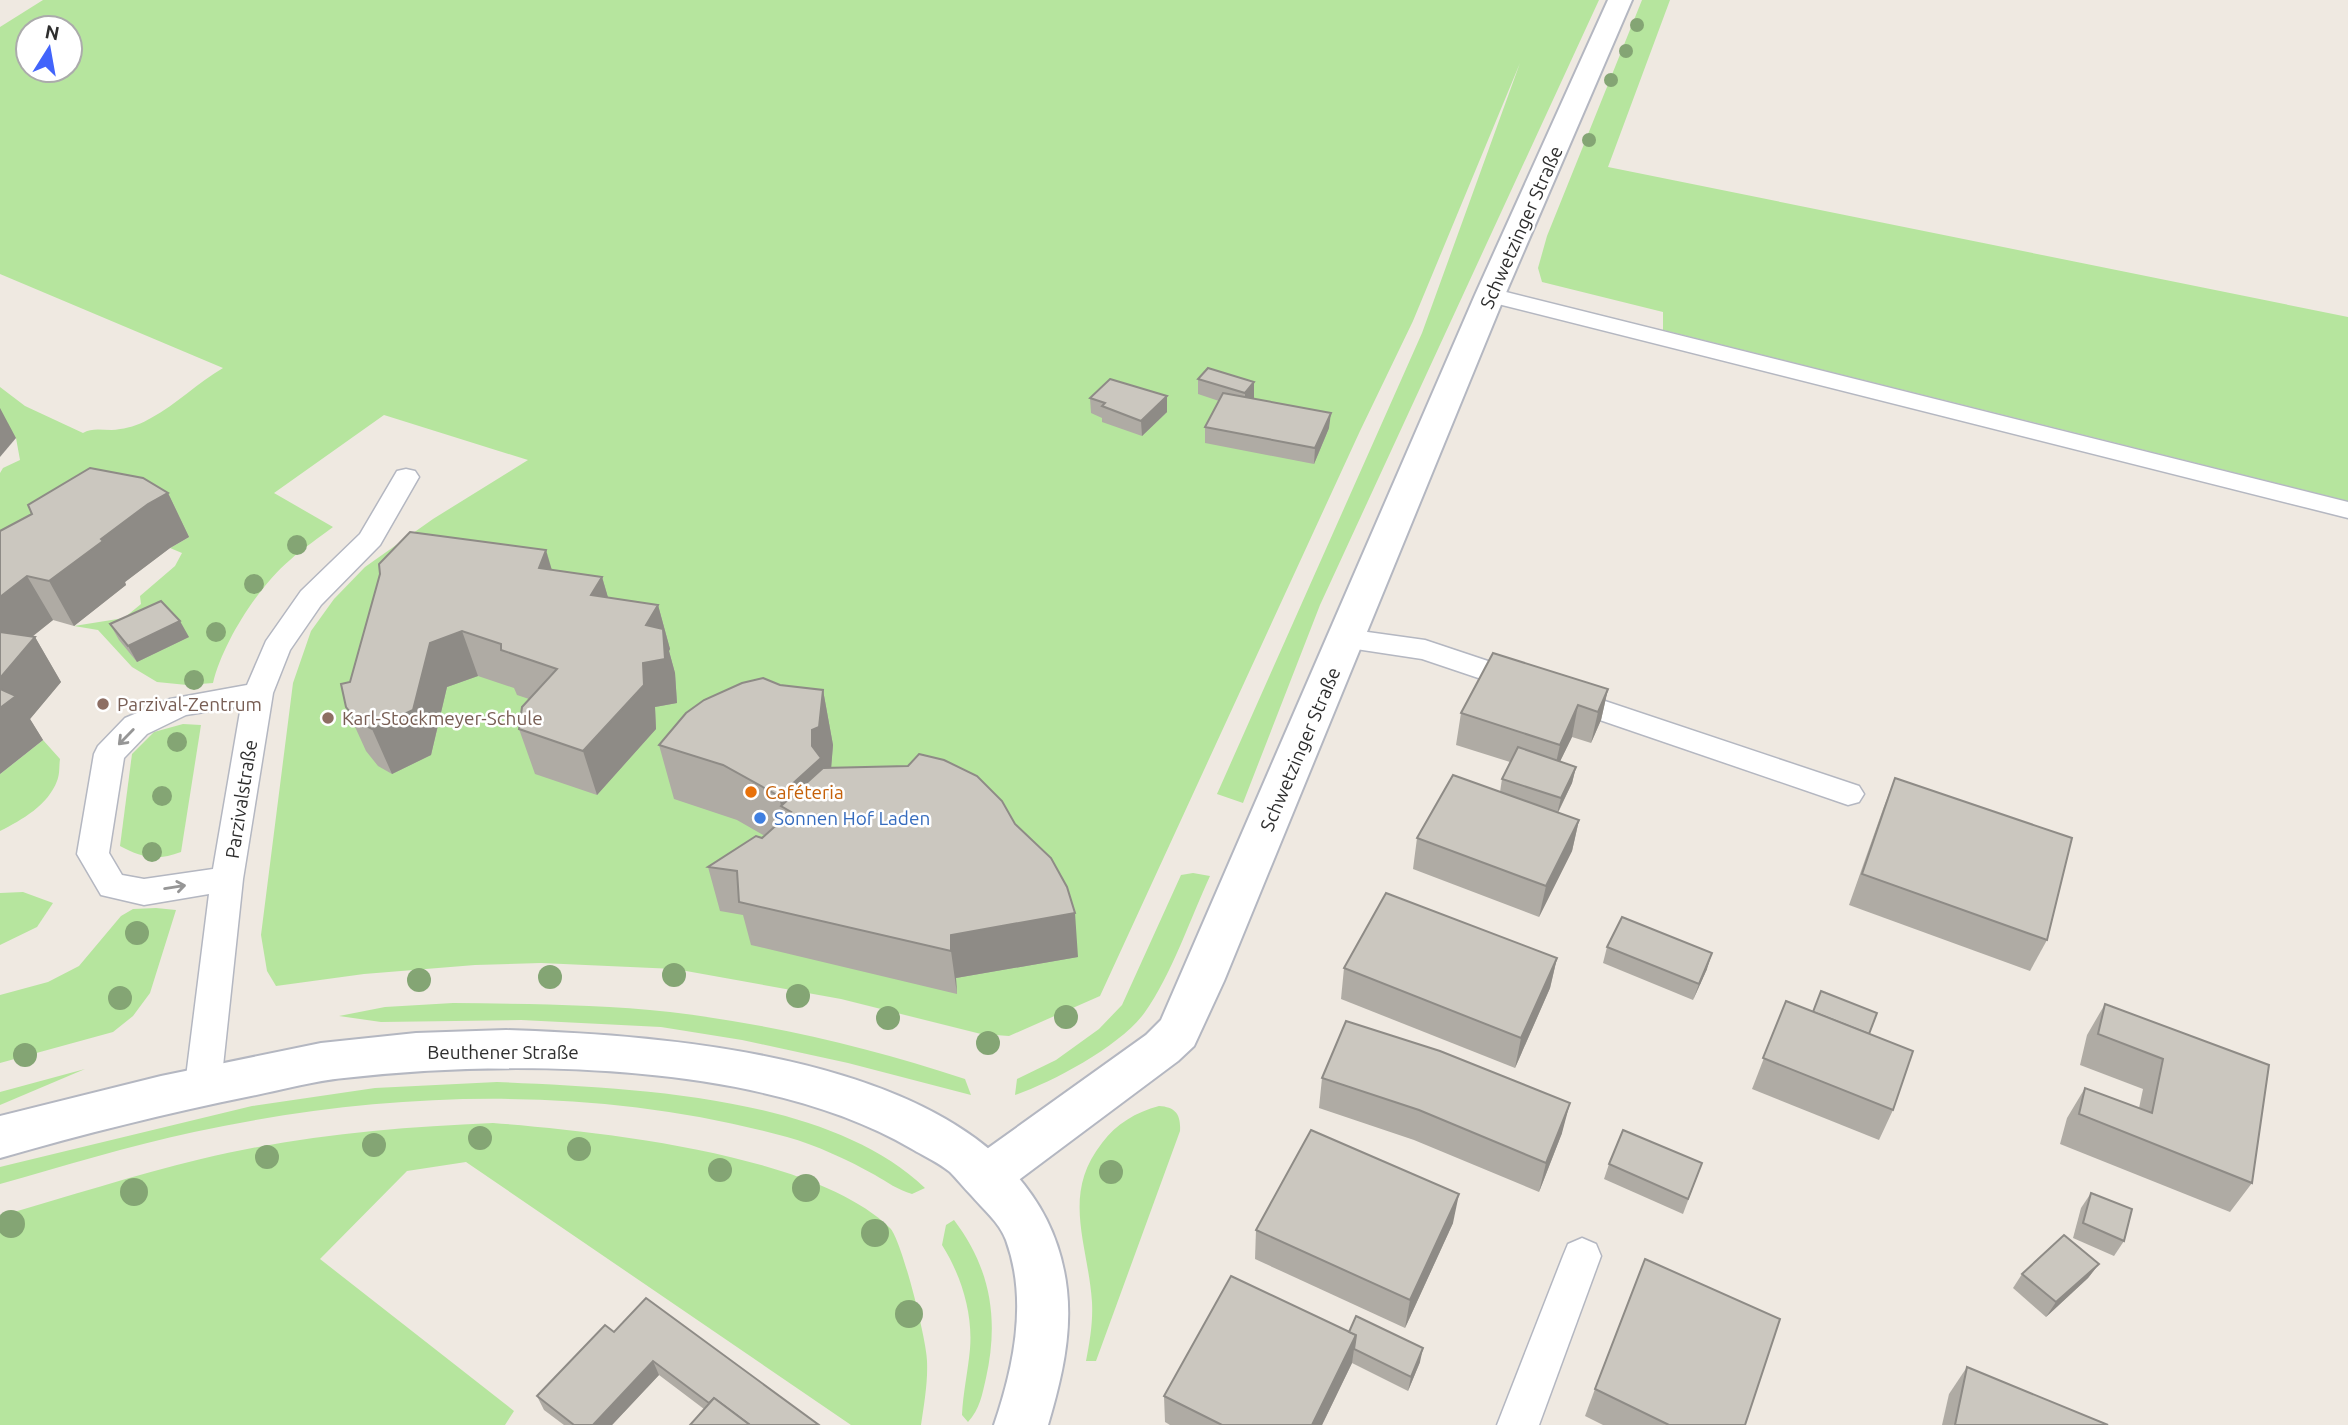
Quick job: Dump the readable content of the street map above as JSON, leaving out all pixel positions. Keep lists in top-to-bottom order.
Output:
{
  "streets": {
    "street": ["Schwetzinger Straße", "Beuthener Straße"],
    "lane": ["Parzivalstraße"]
  },
  "crossings": [
    ["Schwetzinger Straße", "Beuthener Straße"],
    ["Parzivalstraße", "Beuthener Straße"]
  ],
  "places": [
    "Parzival-Zentrum",
    "Karl-Stockmeyer-Schule",
    "Caféteria",
    "Sonnen Hof Laden"
  ],
  "north": "top"
}
